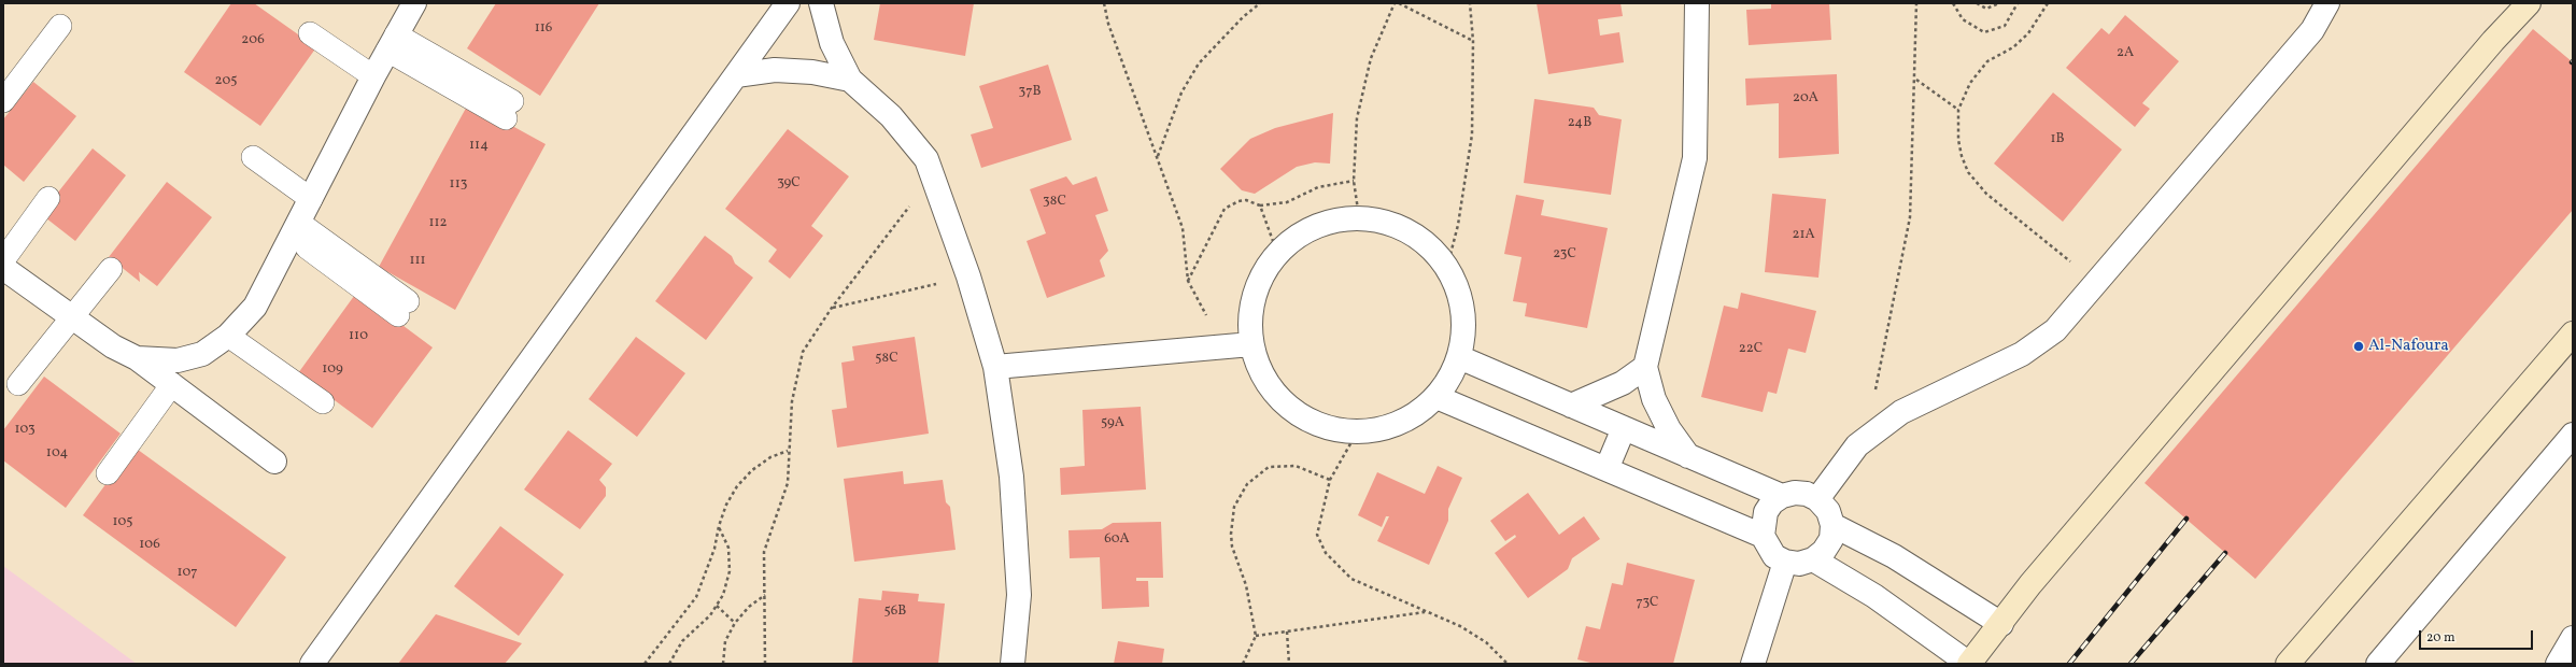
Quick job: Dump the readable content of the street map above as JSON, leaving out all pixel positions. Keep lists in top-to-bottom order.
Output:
{
  "places": ["Al-Nafoura"],
  "house_numbers": [
    "116",
    "206",
    "2A",
    "205",
    "37B",
    "20A",
    "24B",
    "1B",
    "114",
    "39C",
    "113",
    "38C",
    "112",
    "21A",
    "23C",
    "111",
    "110",
    "22C",
    "58C",
    "109",
    "59A",
    "103",
    "104",
    "105",
    "60A",
    "106",
    "107",
    "73C",
    "56B"
  ],
  "scale_bar": "20 m"
}
